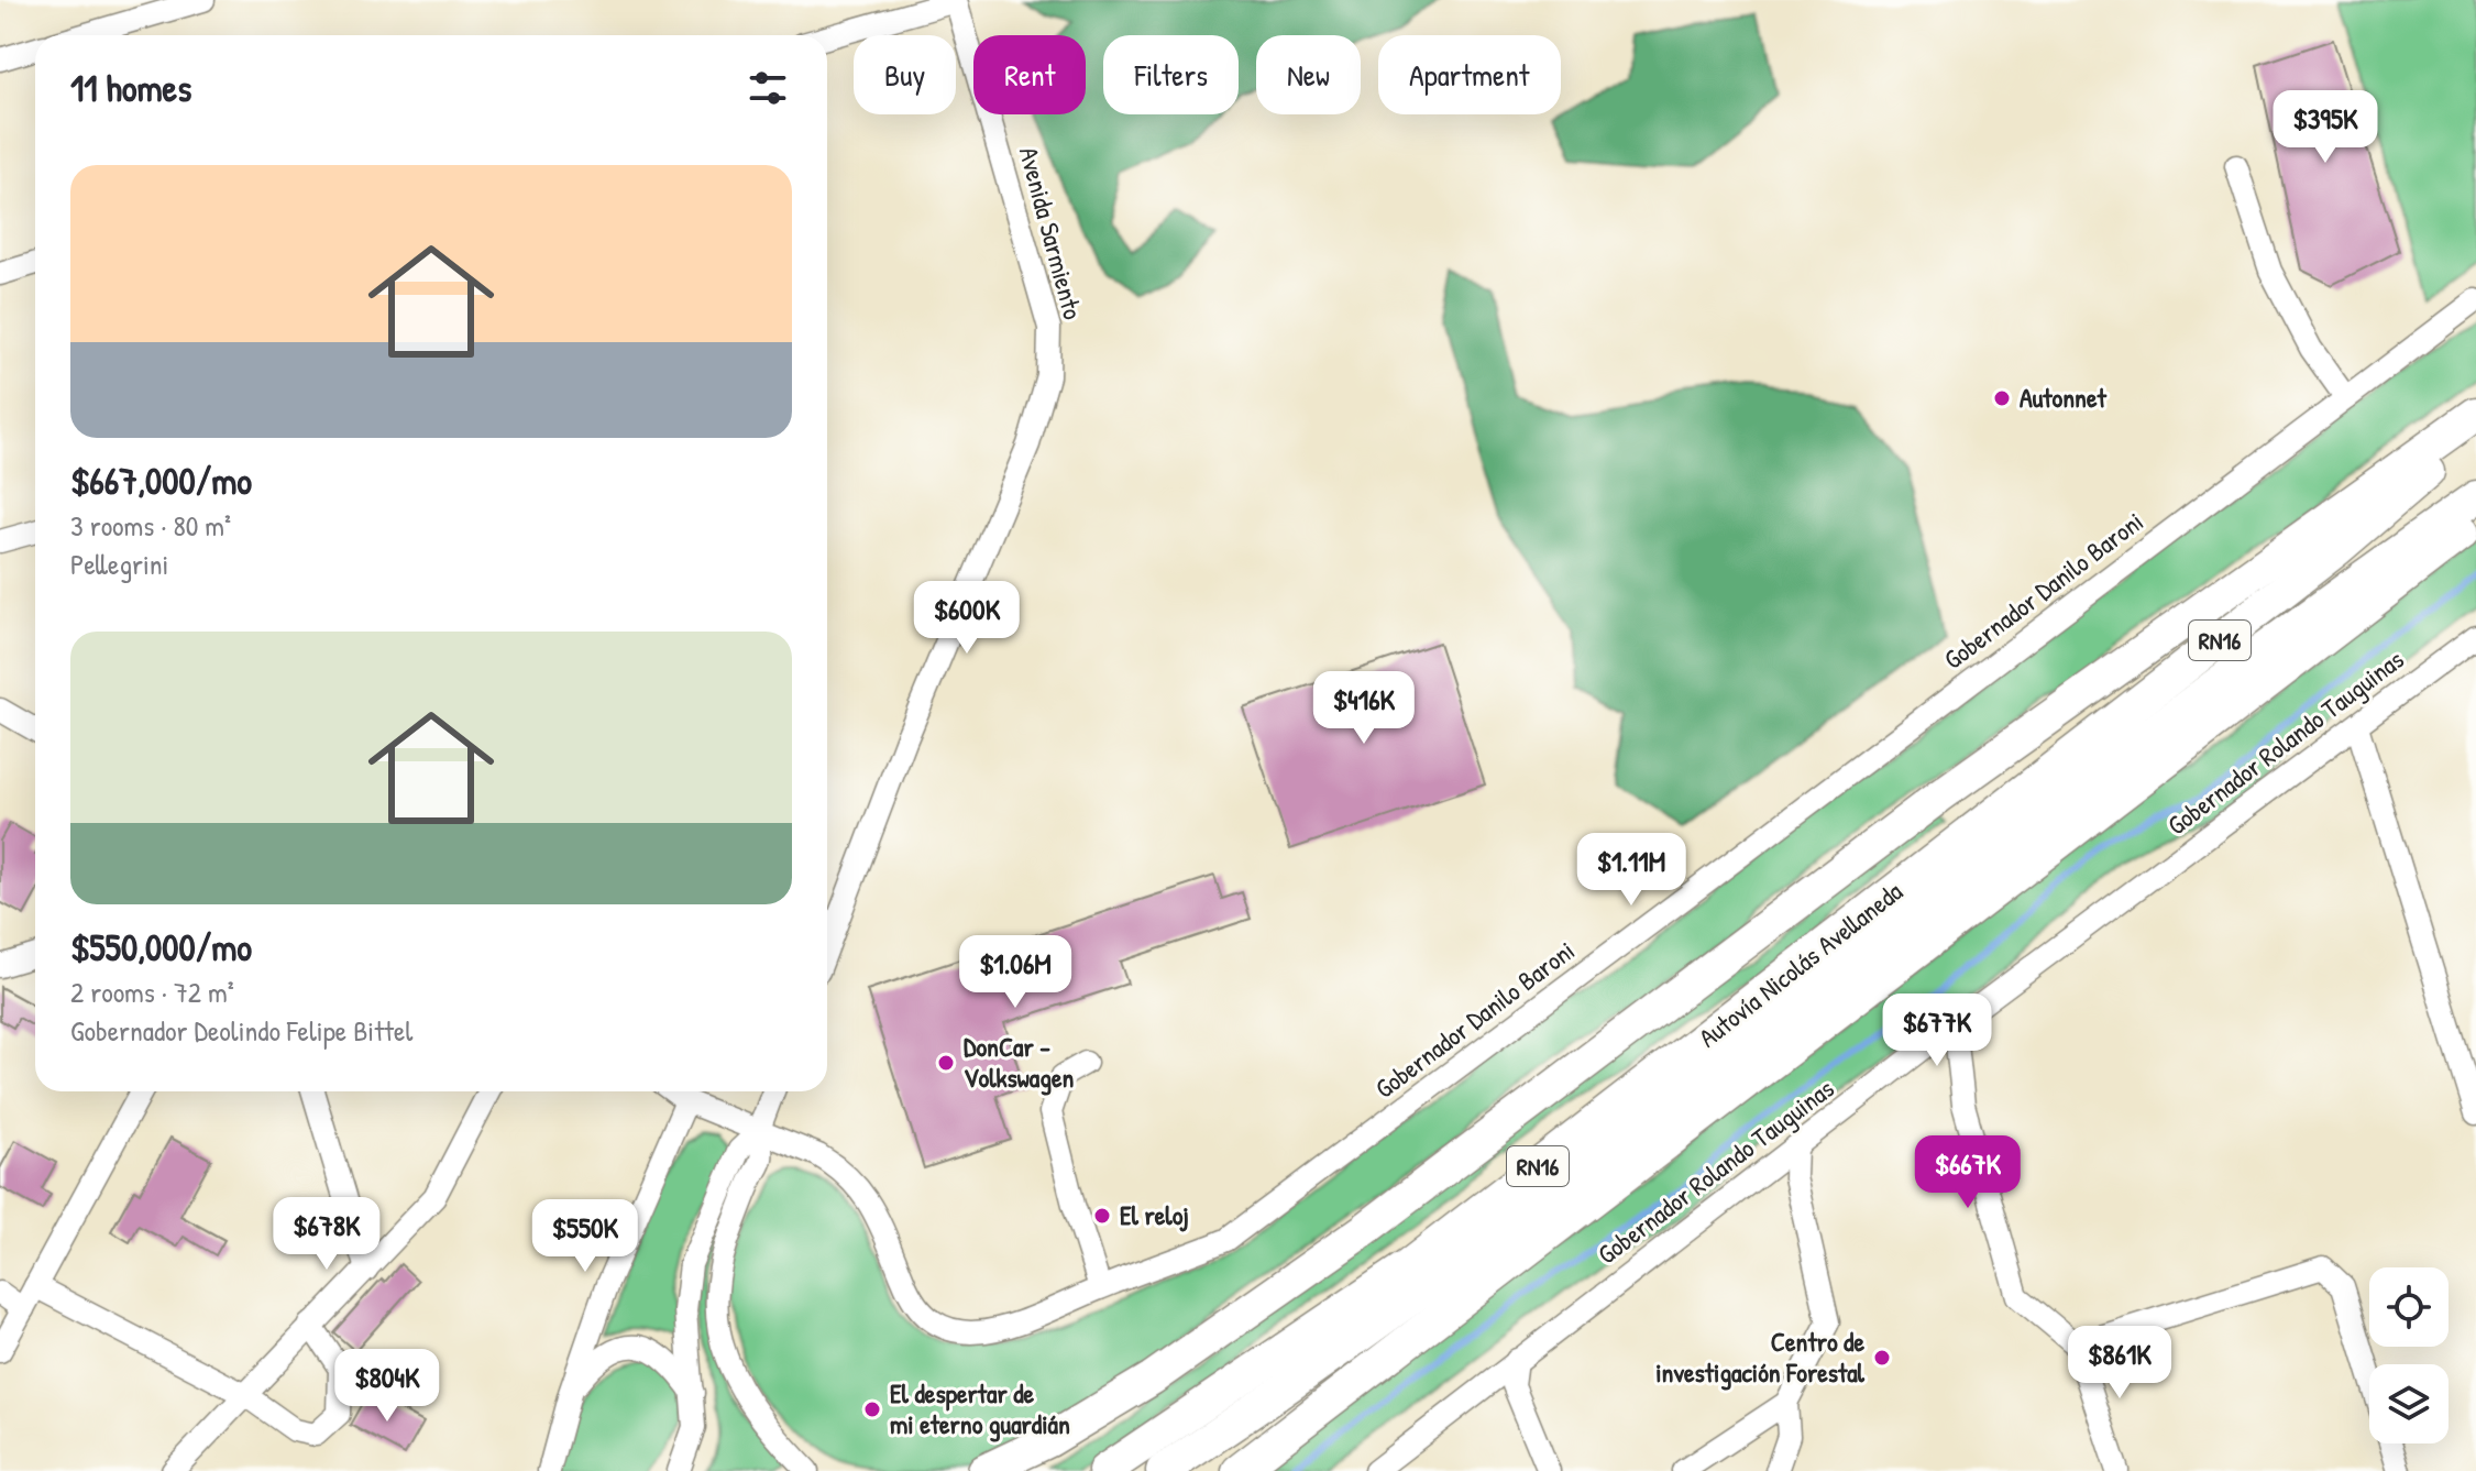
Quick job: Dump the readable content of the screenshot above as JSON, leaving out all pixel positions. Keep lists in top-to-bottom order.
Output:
{
  "streets": {
    "highway": ["RN16", "Autovía Nicolás Avellaneda"],
    "street": ["Avenida Sarmiento", "Gobernador Danilo Baroni", "Gobernador Rolando Tauguinas"]
  },
  "places": [
    "Autonnet",
    "DonCar - Volkswagen",
    "El reloj",
    "Centro de investigación Forestal",
    "El despertar de mi eterno guardián"
  ],
  "page": {
    "chip": [
      "Buy",
      "Rent",
      "Filters",
      "New",
      "Apartment"
    ],
    "heading": "11 homes",
    "price": [
      "$395K",
      "$600K",
      "$416K",
      "$1.11M",
      "$1.06M",
      "$677K",
      "$667K",
      "$678K",
      "$550K",
      "$861K",
      "$804K"
    ],
    "list": [
      {
        "name": "$667,000/mo",
        "note": "3 rooms · 80 m² · Pellegrini"
      },
      {
        "name": "$550,000/mo",
        "note": "2 rooms · 72 m² · Gobernador Deolindo Felipe Bittel"
      }
    ]
  }
}
